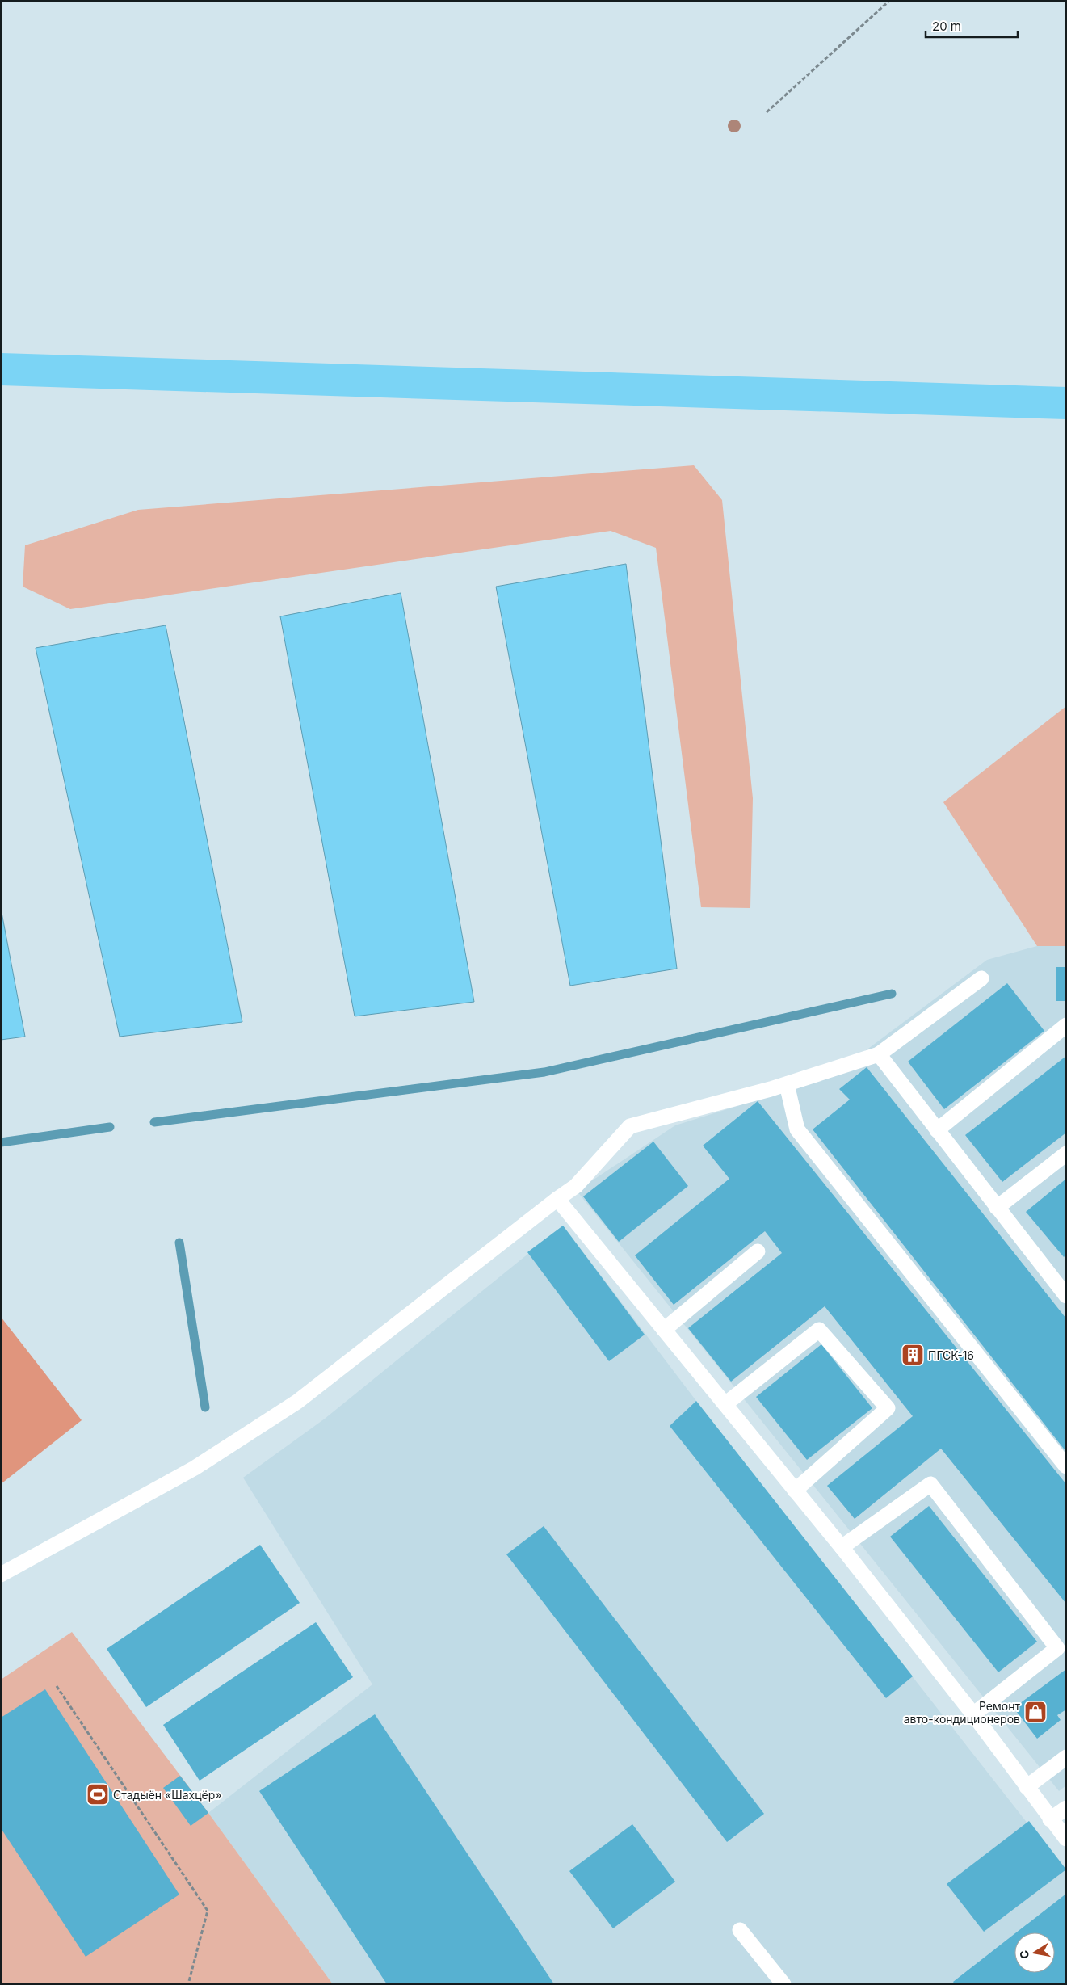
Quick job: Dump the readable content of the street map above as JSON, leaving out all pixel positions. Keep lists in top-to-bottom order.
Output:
{
  "places": {
    "building": ["ПГСК-16"],
    "shop": ["Ремонт авто-кондиционеров"],
    "sports": ["Стадыён «Шахцёр»"]
  },
  "scale_bar": "20 m",
  "north": "left"
}
